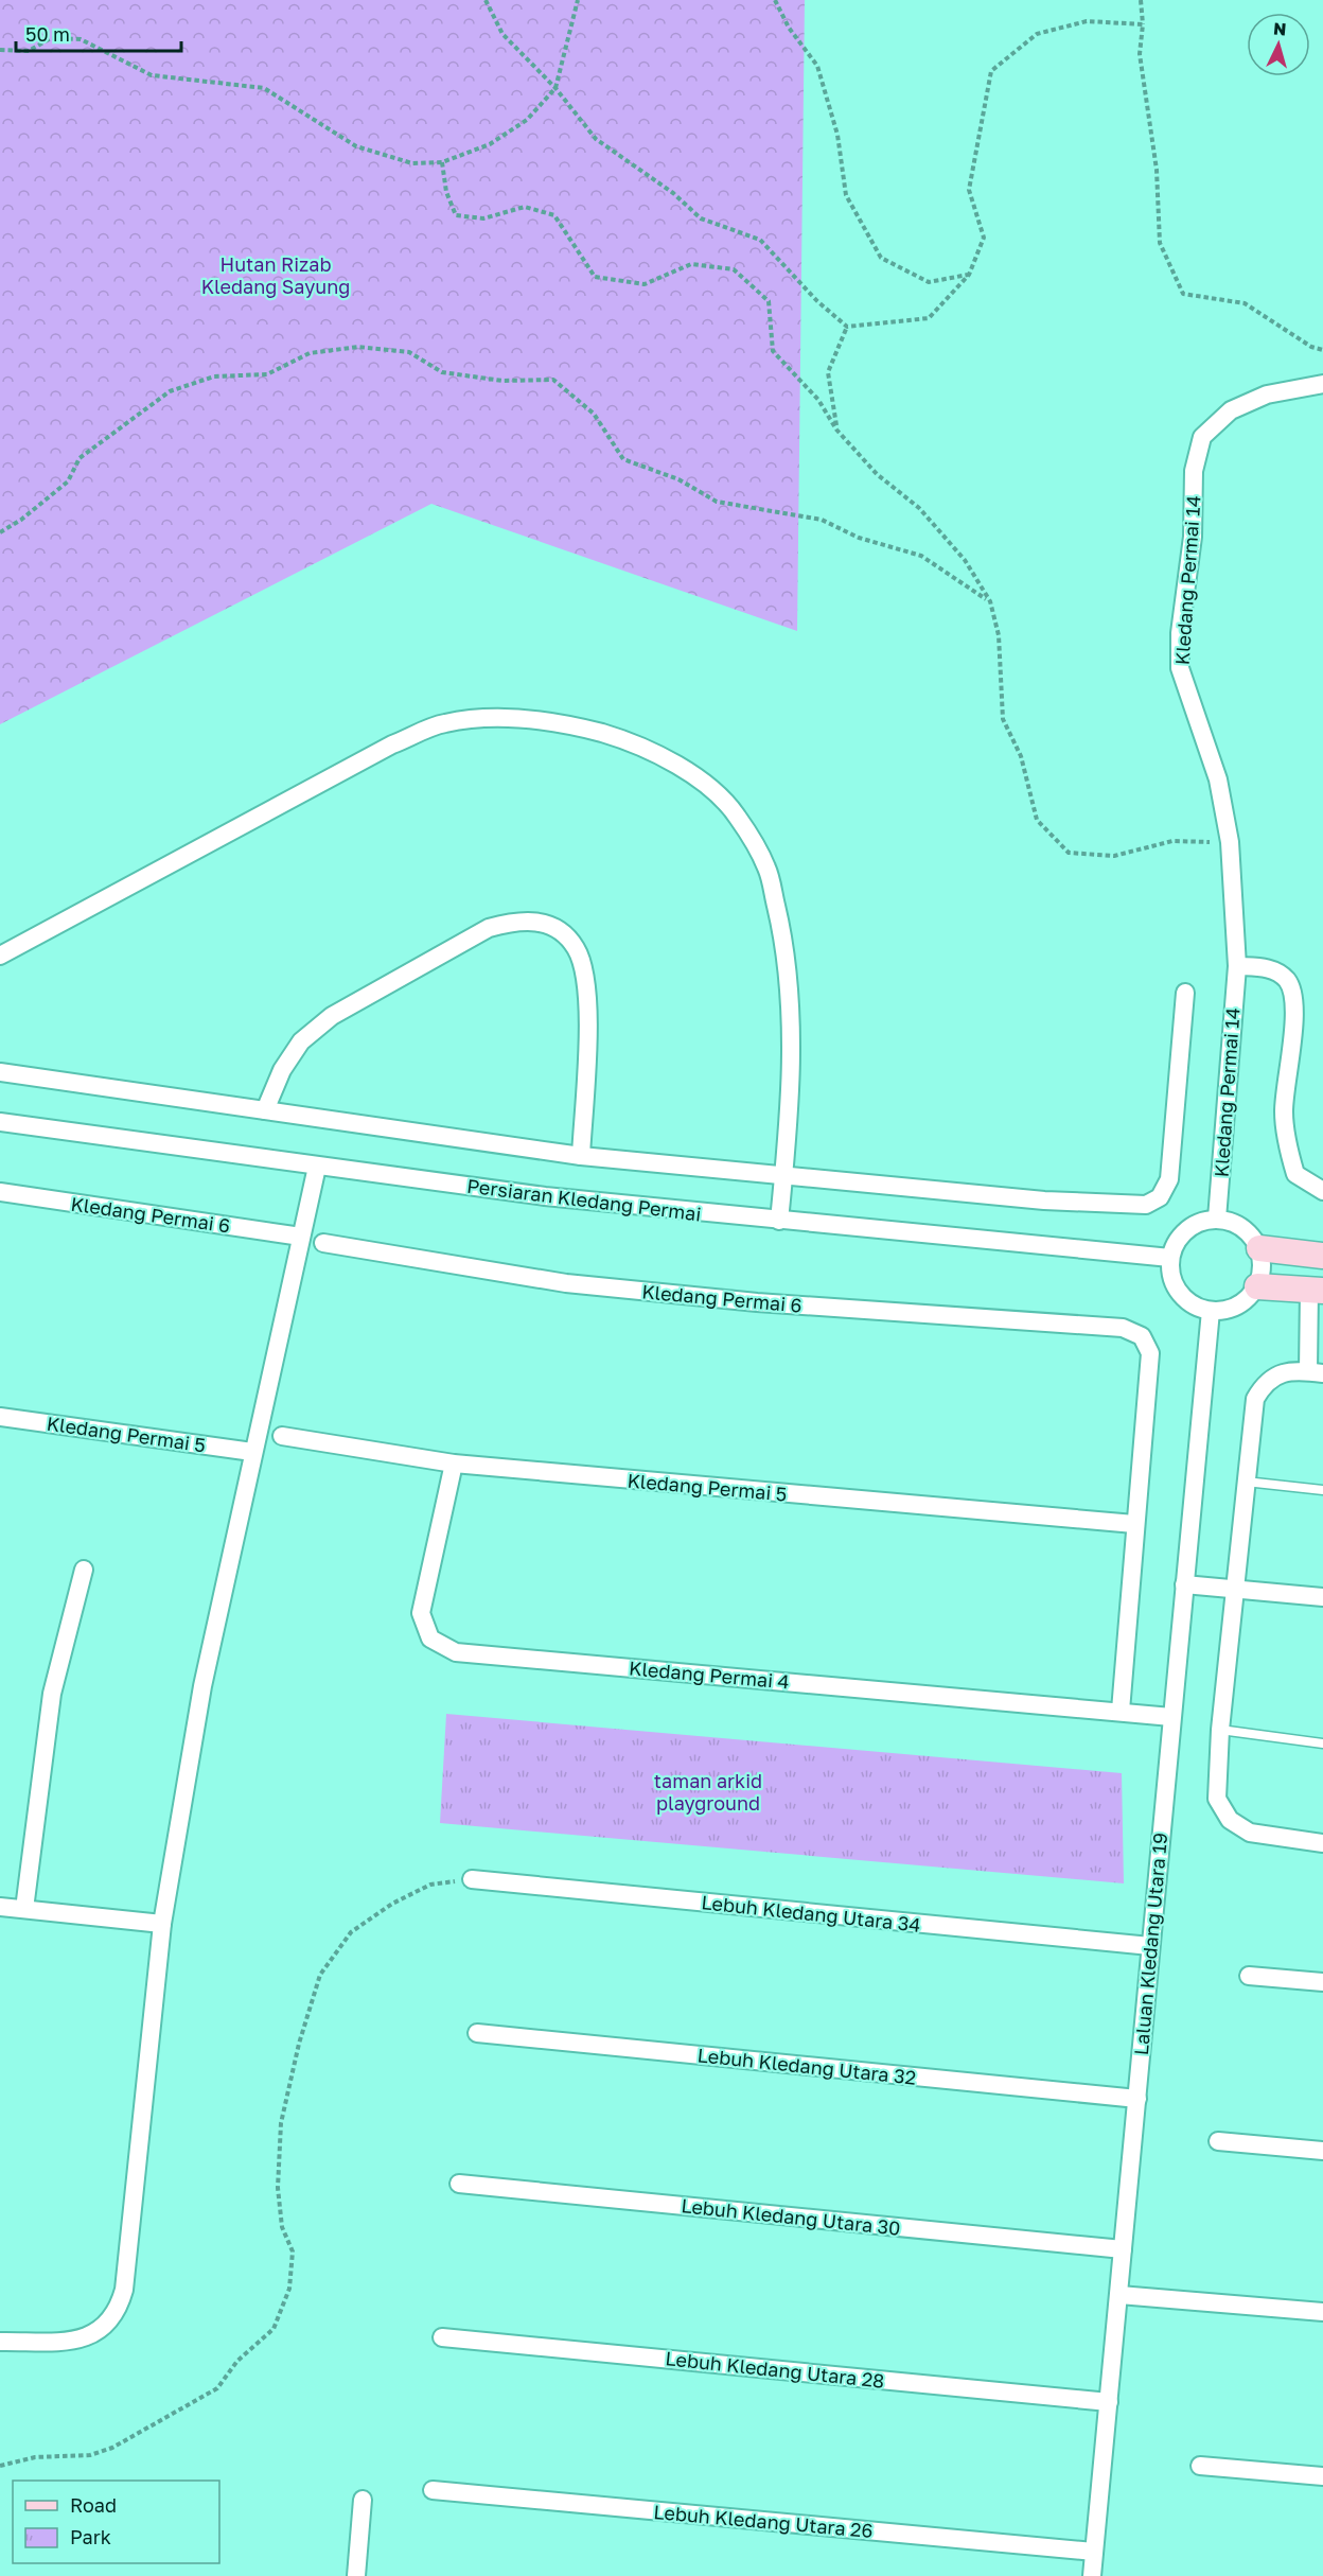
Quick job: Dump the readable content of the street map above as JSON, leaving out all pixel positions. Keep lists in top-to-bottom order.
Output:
{
  "streets": {
    "street": [
      "Kledang Permai 14",
      "Persiaran Kledang Permai",
      "Kledang Permai 6",
      "Kledang Permai 5",
      "Kledang Permai 4",
      "Lebuh Kledang Utara 34",
      "Laluan Kledang Utara 19",
      "Lebuh Kledang Utara 32",
      "Lebuh Kledang Utara 30",
      "Lebuh Kledang Utara 28",
      "Lebuh Kledang Utara 26"
    ]
  },
  "crossings": [
    ["Kledang Permai 14", "Persiaran Kledang Permai"],
    ["Kledang Permai 14", "Laluan Kledang Utara 19"],
    ["Persiaran Kledang Permai", "Laluan Kledang Utara 19"],
    ["Kledang Permai 6", "Kledang Permai 5"],
    ["Kledang Permai 5", "Kledang Permai 4"],
    ["Kledang Permai 4", "Laluan Kledang Utara 19"],
    ["Lebuh Kledang Utara 34", "Laluan Kledang Utara 19"],
    ["Laluan Kledang Utara 19", "Lebuh Kledang Utara 32"],
    ["Laluan Kledang Utara 19", "Lebuh Kledang Utara 30"],
    ["Laluan Kledang Utara 19", "Lebuh Kledang Utara 28"],
    ["Laluan Kledang Utara 19", "Lebuh Kledang Utara 26"]
  ],
  "parks": ["Hutan Rizab Kledang Sayung", "taman arkid playground"],
  "legend": ["Road", "Park"],
  "scale_bar": "50 m",
  "north": "top"
}
